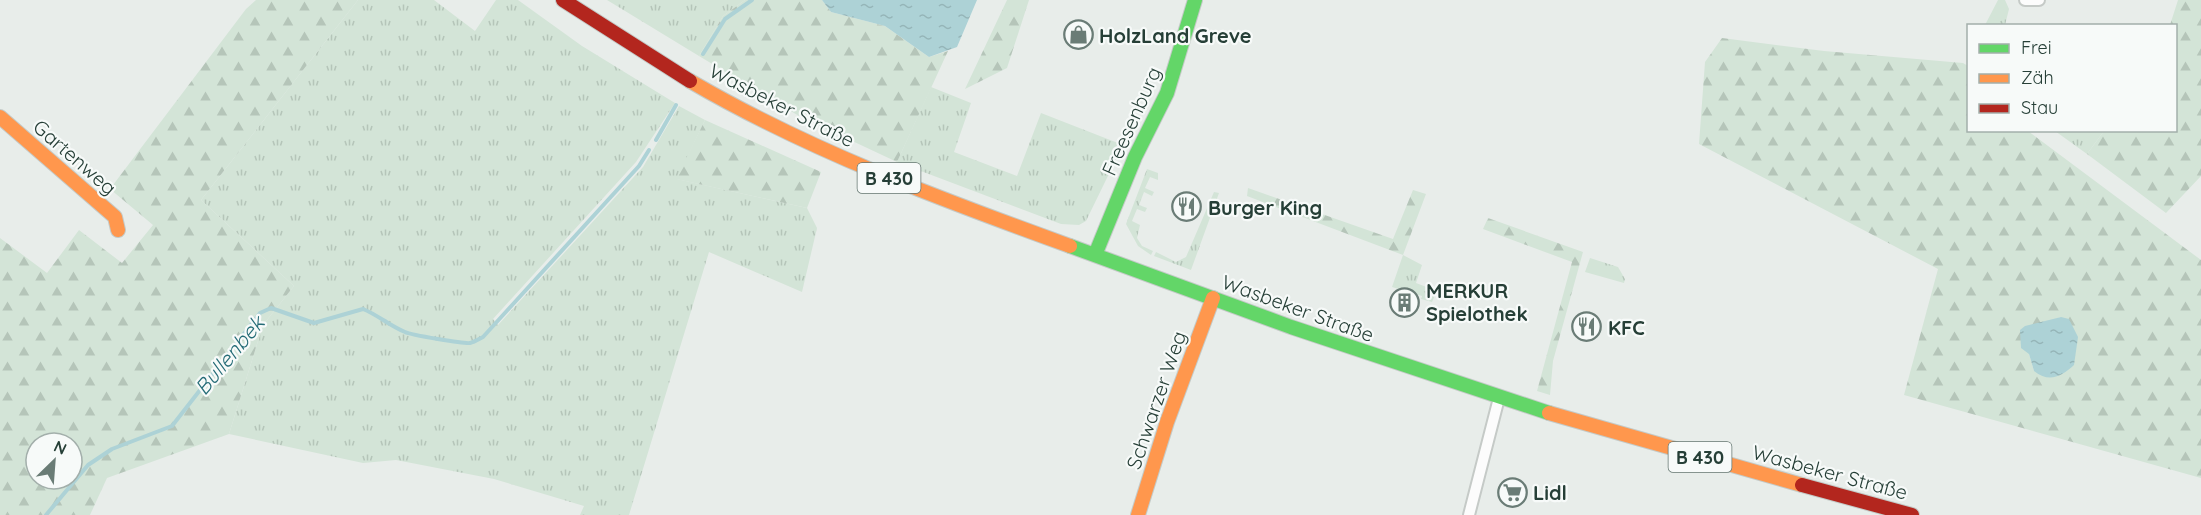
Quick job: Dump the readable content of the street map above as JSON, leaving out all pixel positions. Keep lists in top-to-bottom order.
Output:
{
  "streets": {
    "main road": [
      "Wasbeker Straße",
      "Freesenburg",
      "Gartenweg",
      "B 430",
      "Schwarzer Weg"
    ]
  },
  "crossings": [
    ["Wasbeker Straße", "Freesenburg"],
    ["Wasbeker Straße", "Schwarzer Weg"]
  ],
  "water": ["Bullenbek"],
  "places": {
    "shop": ["HolzLand Greve"],
    "restaurant": ["Burger King", "KFC"],
    "building": ["MERKUR Spielothek"],
    "supermarket": ["Lidl"]
  },
  "legend": ["Frei", "Zäh", "Stau"],
  "north": "top right"
}
